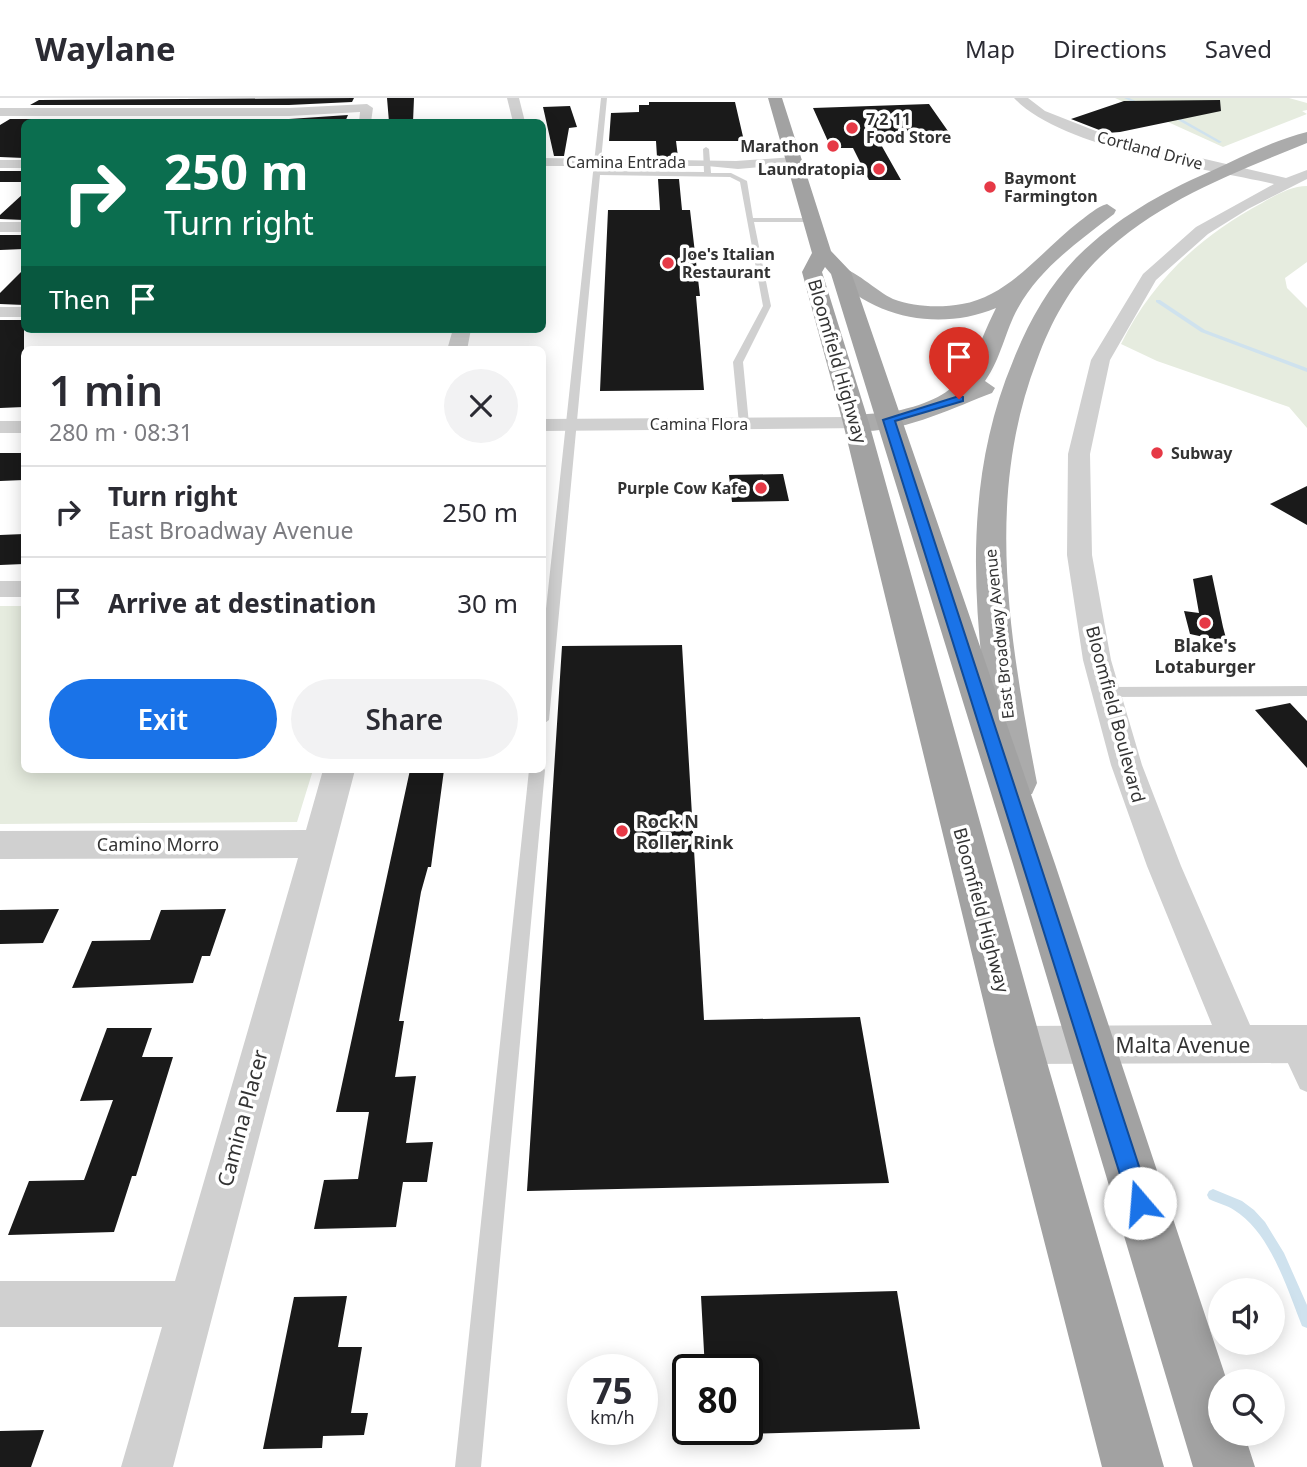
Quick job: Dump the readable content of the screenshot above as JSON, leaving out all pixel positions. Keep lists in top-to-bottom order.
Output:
{
  "streets": {
    "highway": ["Bloomfield Highway"],
    "main road": ["East Broadway Avenue"],
    "street": [
      "Cortland Drive",
      "Camina Entrada",
      "Camina Flora",
      "Bloomfield Boulevard",
      "Camino Morro",
      "Malta Avenue",
      "Camina Placer"
    ]
  },
  "crossings": [
    ["Cortland Drive", "East Broadway Avenue"],
    ["Cortland Drive", "Bloomfield Boulevard"],
    ["Bloomfield Highway", "Camina Flora"],
    ["Bloomfield Highway", "East Broadway Avenue"],
    ["Bloomfield Highway", "Malta Avenue"],
    ["Bloomfield Boulevard", "Malta Avenue"],
    ["Camino Morro", "Camina Placer"]
  ],
  "places": [
    "7 2 11 Food Store",
    "Marathon",
    "Laundratopia",
    "Baymont Farmington",
    "Joe's Italian Restaurant",
    "Subway",
    "Purple Cow Kafe",
    "Blake's Lotaburger",
    "Rock N Roller Rink"
  ],
  "page": {
    "header": "Waylane",
    "nav": ["Map", "Directions", "Saved"],
    "turn": ["250 m", "Turn right"],
    "then": "Then",
    "heading": ["1 min", "280 m · 08:31"],
    "list": [
      {
        "name": "Turn right",
        "note": "East Broadway Avenue",
        "value": "250 m"
      },
      {
        "name": "Arrive at destination",
        "value": "30 m"
      }
    ],
    "buttons": ["Exit", "Share"],
    "speed": "75 km/h",
    "limit": "80"
  }
}
